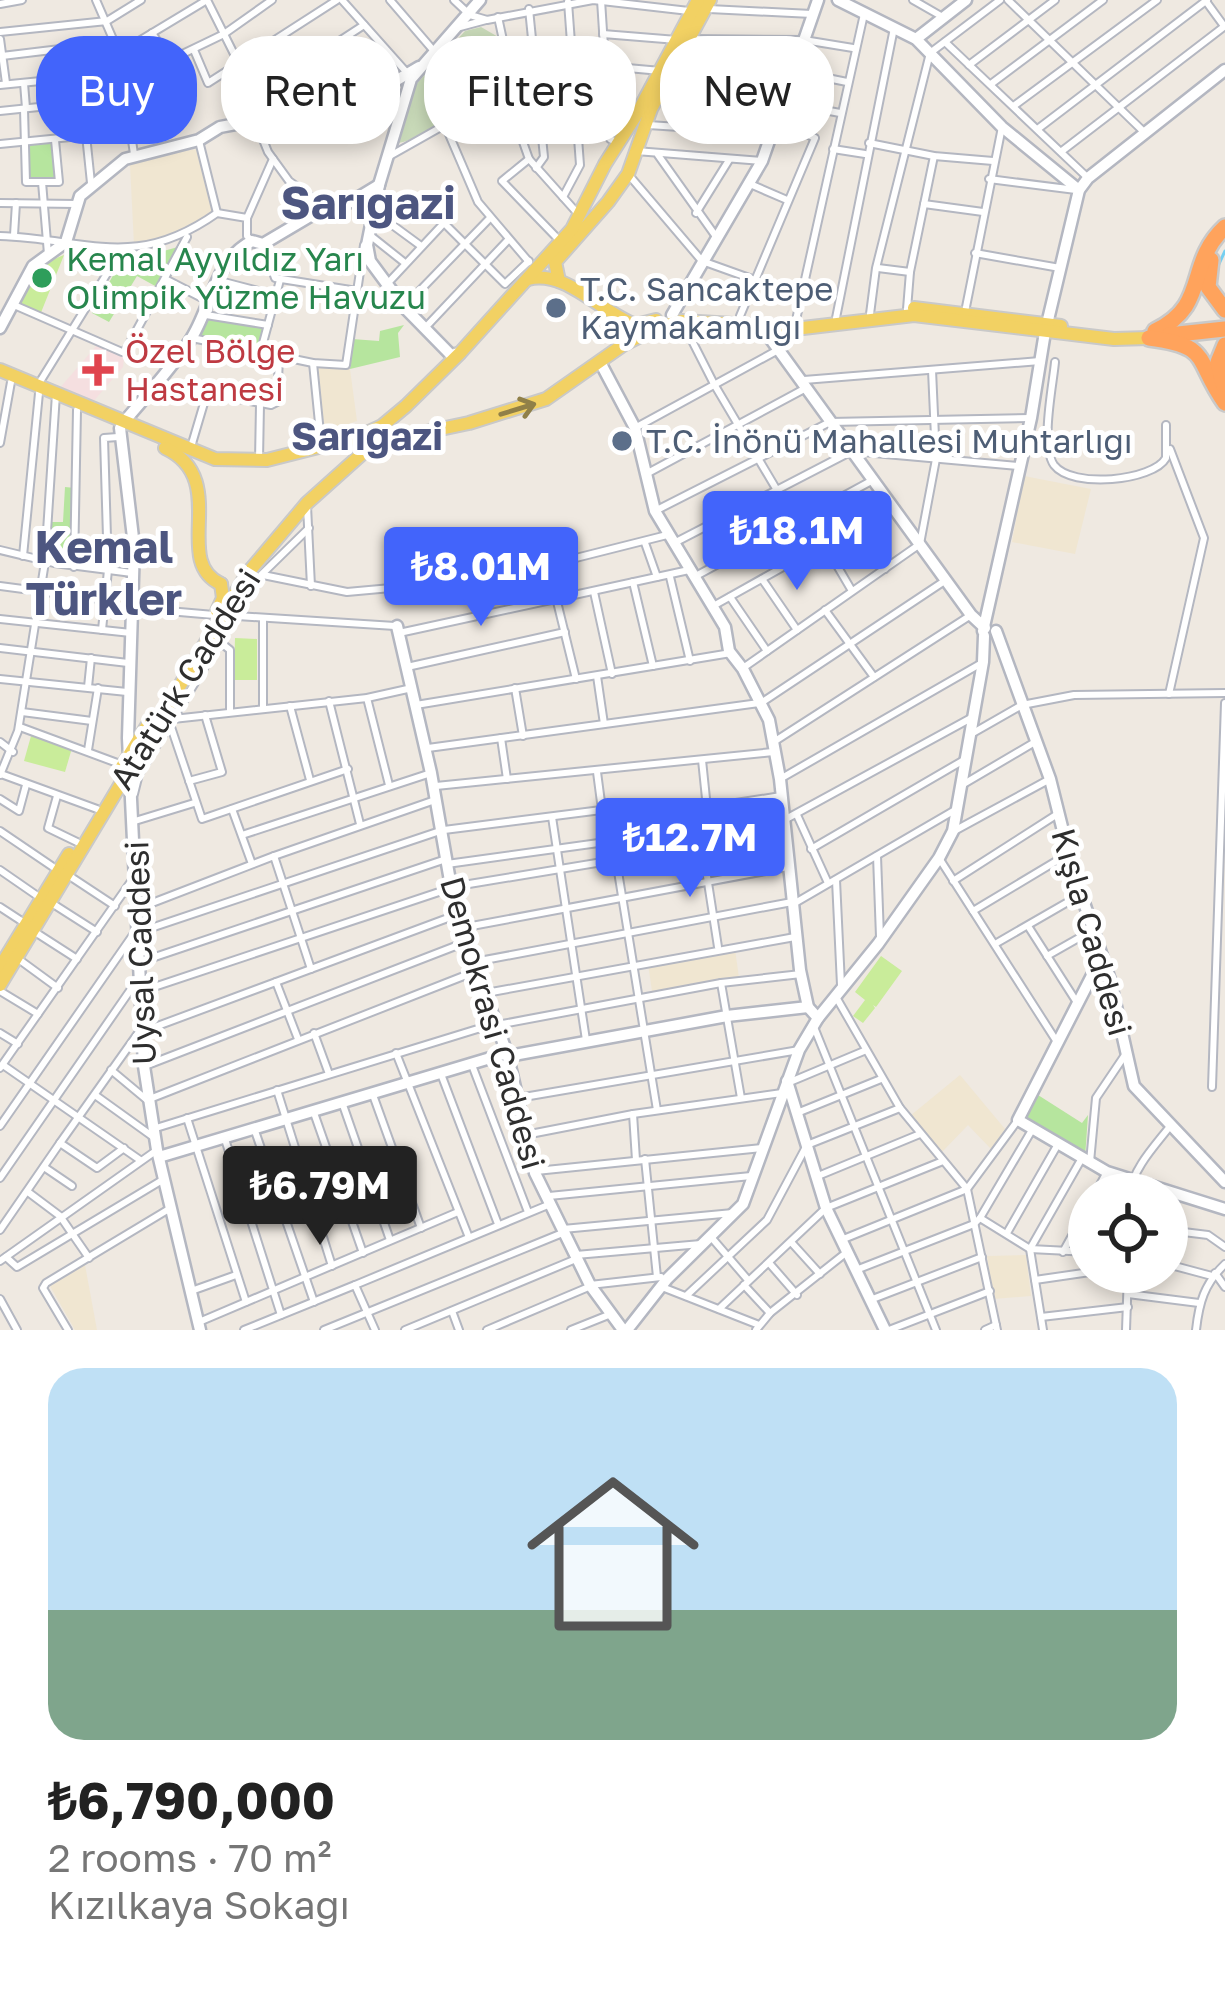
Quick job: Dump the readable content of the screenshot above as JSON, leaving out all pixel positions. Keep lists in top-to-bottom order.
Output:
{
  "streets": {
    "main road": ["Atatürk Caddesi"],
    "street": ["Kışla Caddesi", "Uysal Caddesi", "Demokrasi Caddesi"]
  },
  "crossings": [
    ["Atatürk Caddesi", "Uysal Caddesi"]
  ],
  "districts": ["Sarıgazi", "Sarıgazi", "Kemal Türkler"],
  "places": {
    "other": ["Kemal Ayyıldız Yarı Olimpik Yüzme Havuzu", "T.C. Sancaktepe Kaymakamlığı", "T.C. İnönü Mahallesi Muhtarlığı"],
    "health": ["Özel Bölge Hastanesi"]
  },
  "page": {
    "chip": [
      "Buy",
      "Rent",
      "Filters",
      "New"
    ],
    "price": [
      "₺18.1M",
      "₺8.01M",
      "₺12.7M",
      "₺6.79M"
    ],
    "list": [
      {
        "name": "₺6,790,000",
        "note": "2 rooms · 70 m² · Kızılkaya Sokağı"
      }
    ]
  }
}
